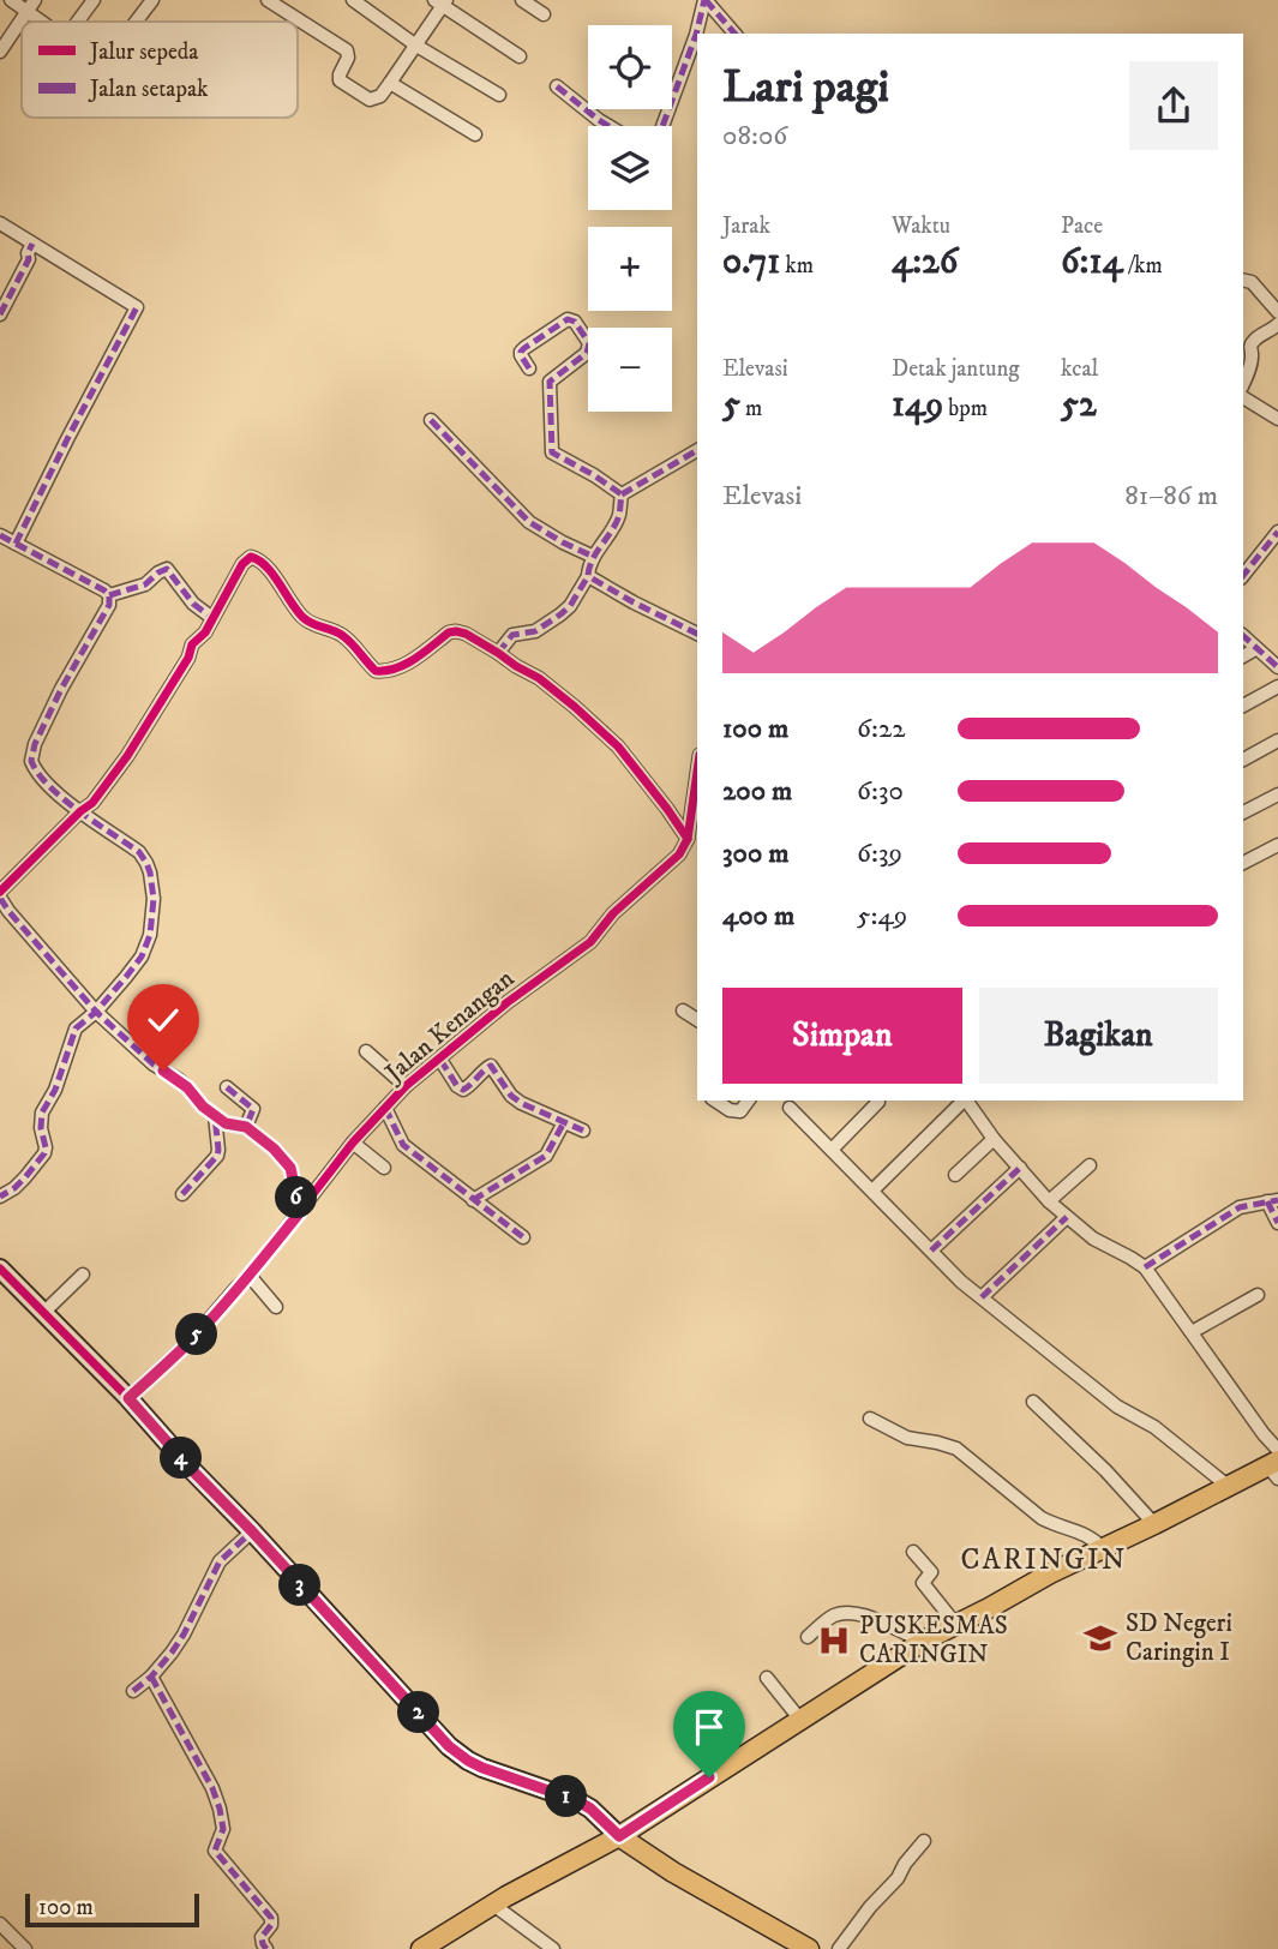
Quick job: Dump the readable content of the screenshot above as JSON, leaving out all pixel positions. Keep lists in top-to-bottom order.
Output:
{
  "streets": {
    "street": ["Jalan Kenangan"]
  },
  "districts": ["CARINGIN"],
  "places": {
    "school or university": ["SD Negeri Caringin I"],
    "hospital": ["PUSKESMAS CARINGIN"]
  },
  "legend": ["Jalur sepeda", "Jalan setapak"],
  "scale_bar": "100 m",
  "page": {
    "map_buttons": ["+", "−"],
    "heading": ["Lari pagi", "08:06"],
    "stats": [
      ["Jarak", "0.71 km"],
      ["Waktu", "4:26"],
      ["Pace", "6:14 /km"],
      ["Elevasi", "5 m"],
      ["Detak jantung", "149 bpm"],
      ["kcal", "52"]
    ],
    "chart": ["Elevasi", "81–86 m"],
    "list": [
      {
        "name": "100 m",
        "note": "6:22"
      },
      {
        "name": "200 m",
        "note": "6:30"
      },
      {
        "name": "300 m",
        "note": "6:39"
      },
      {
        "name": "400 m",
        "note": "5:49"
      }
    ],
    "buttons": ["Simpan", "Bagikan"],
    "pins": [
      "6",
      "5",
      "4",
      "3",
      "2",
      "1"
    ],
    "scale": "100 m"
  }
}
